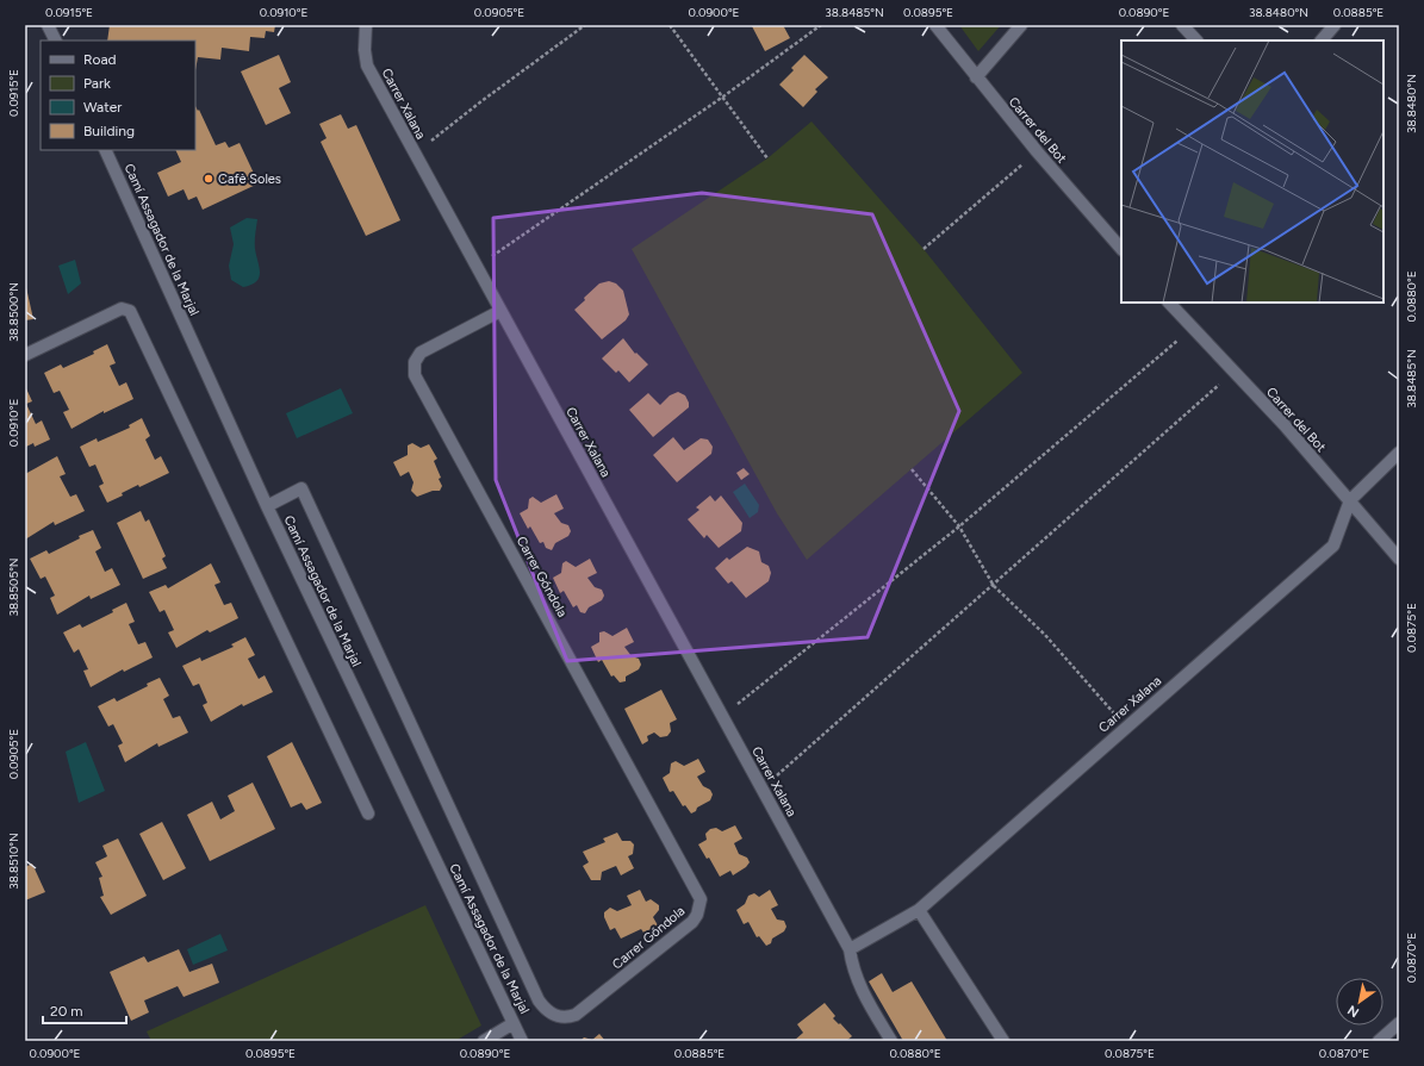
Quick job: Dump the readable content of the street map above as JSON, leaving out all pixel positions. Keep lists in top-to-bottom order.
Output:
{
  "streets": {
    "street": [
      "Carrer Xalana",
      "Carrer del Bot",
      "Camí Assagador de la Marjal",
      "Carrer Góndola"
    ]
  },
  "crossings": [
    ["Carrer Xalana", "Carrer del Bot"],
    ["Carrer Xalana", "Carrer Góndola"],
    ["Camí Assagador de la Marjal", "Carrer Góndola"]
  ],
  "places": ["Cafè Soles"],
  "legend": [
    "Road",
    "Park",
    "Water",
    "Building"
  ],
  "scale_bar": "20 m",
  "north": "bottom left",
  "coordinates": [
    "0.0915°E",
    "0.0910°E",
    "0.0905°E",
    "0.0900°E",
    "38.8485°N",
    "0.0895°E",
    "0.0890°E",
    "38.8480°N",
    "0.0885°E",
    "0.0880°E",
    "38.8500°N",
    "38.8505°N",
    "0.0875°E",
    "38.8510°N",
    "0.0870°E"
  ]
}
